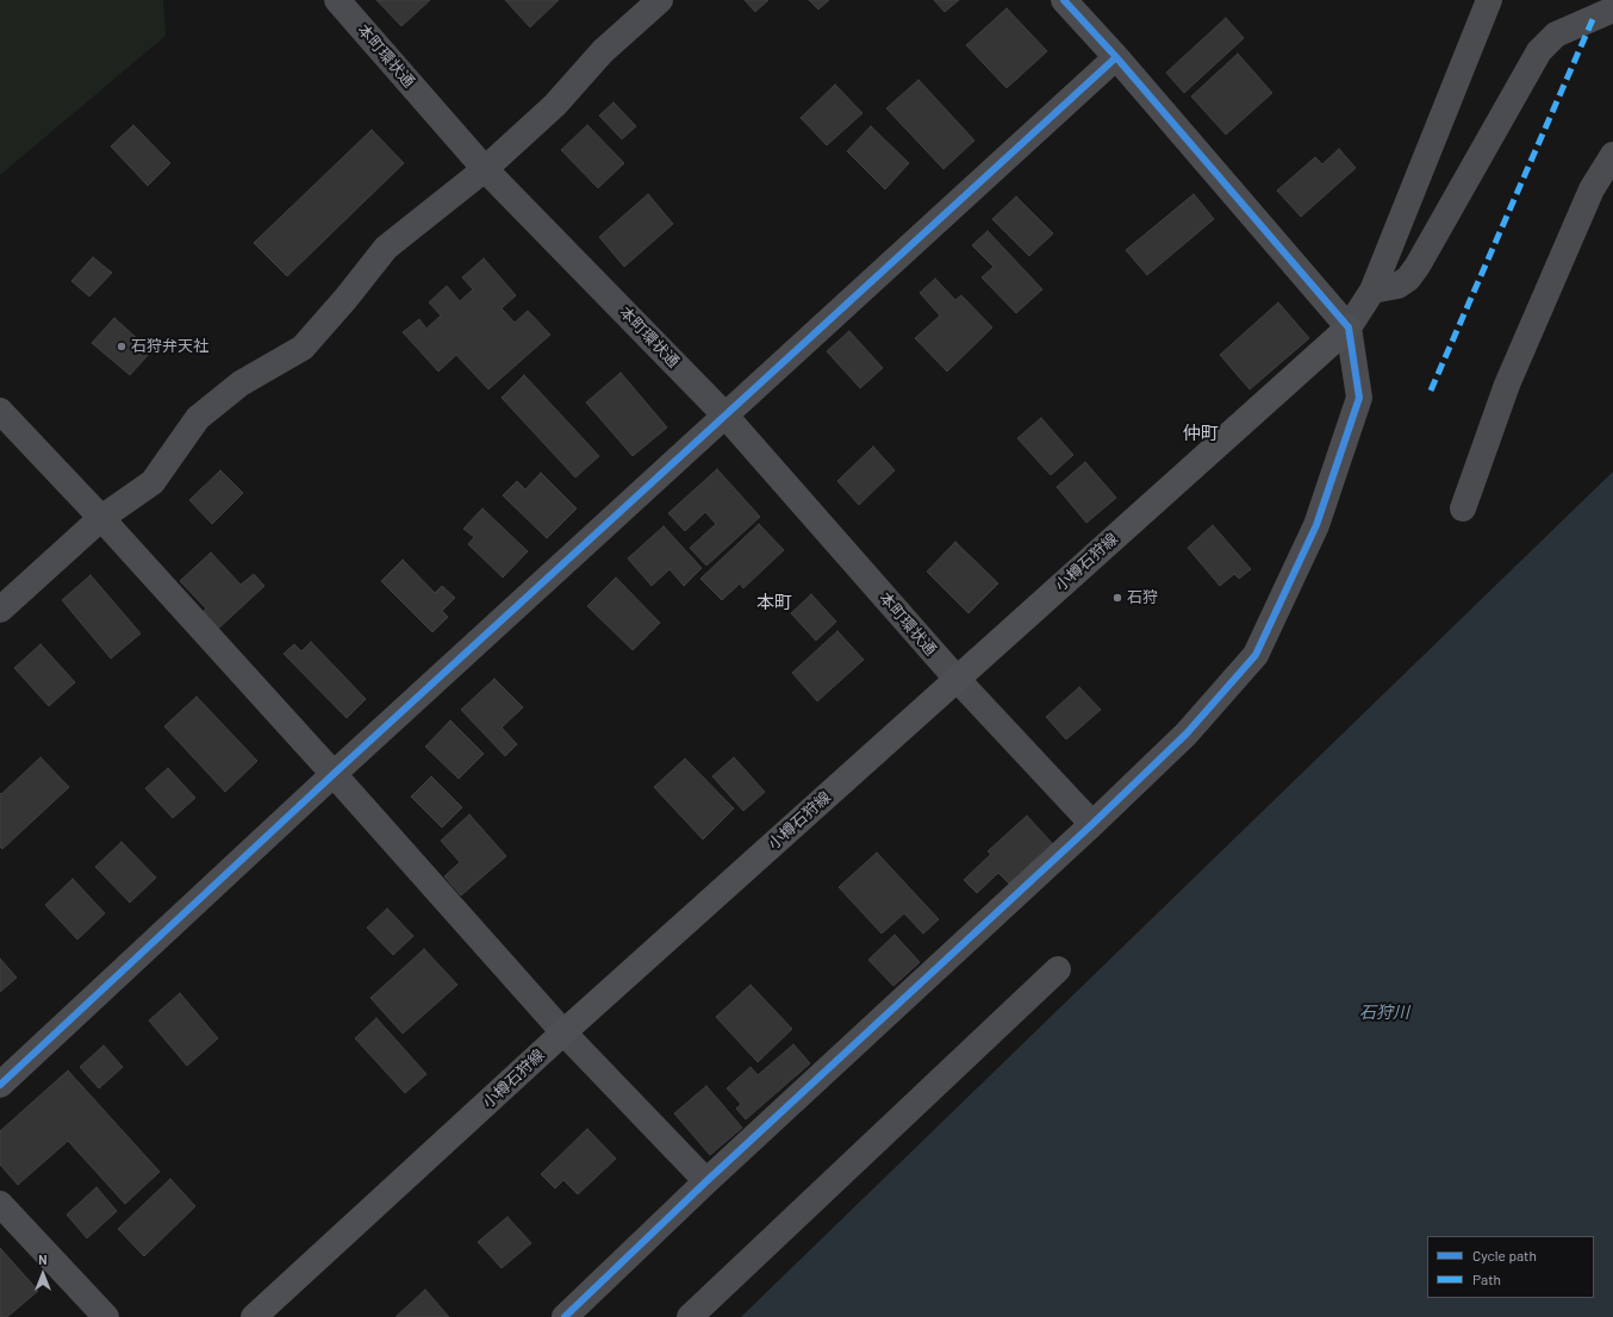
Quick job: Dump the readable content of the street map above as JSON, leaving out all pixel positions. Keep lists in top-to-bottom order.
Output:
{
  "streets": {
    "main road": ["小樽石狩線"],
    "street": ["本町環状通"]
  },
  "crossings": [
    ["本町環状通", "小樽石狩線"]
  ],
  "districts": ["仲町", "本町"],
  "water": ["石狩川"],
  "places": ["石狩弁天社", "石狩"],
  "legend": ["Cycle path", "Path"],
  "north": "top"
}
